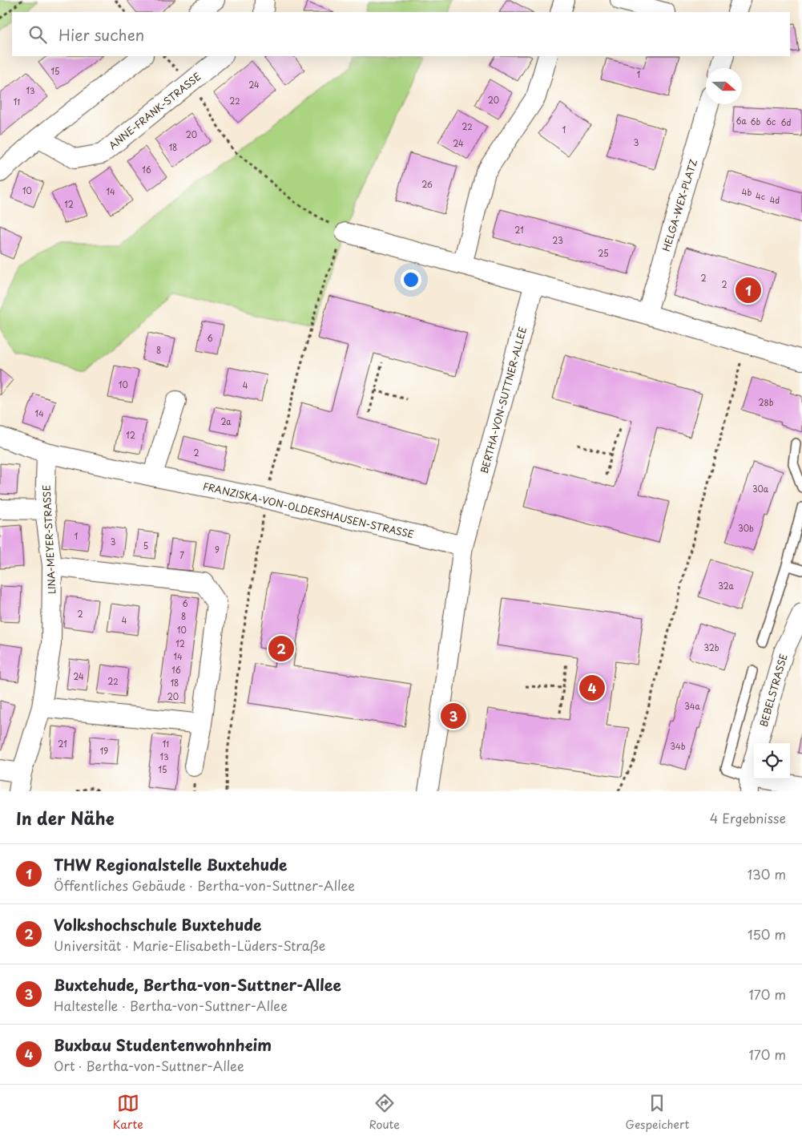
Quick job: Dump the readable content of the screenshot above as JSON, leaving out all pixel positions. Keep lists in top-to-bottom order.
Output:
{
  "streets": {
    "street": [
      "ANNE-FRANK-STRASSE",
      "HELGA-WEX-PLATZ",
      "BERTHA-VON-SUTTNER-ALLEE",
      "FRANZISKA-VON-OLDERSHAUSEN-STRASSE",
      "LINA-MEYER-STRASSE",
      "BEBELSTRASSE"
    ]
  },
  "crossings": [
    ["BERTHA-VON-SUTTNER-ALLEE", "FRANZISKA-VON-OLDERSHAUSEN-STRASSE"],
    ["FRANZISKA-VON-OLDERSHAUSEN-STRASSE", "LINA-MEYER-STRASSE"]
  ],
  "house_numbers": [
    "15",
    "1",
    "24",
    "13",
    "20",
    "22",
    "11",
    "6a",
    "6b",
    "6c",
    "6d",
    "22",
    "1",
    "20",
    "3",
    "24",
    "18",
    "16",
    "26",
    "10",
    "14",
    "4b",
    "4c",
    "4d",
    "12",
    "21",
    "23",
    "25",
    "2",
    "2",
    "6",
    "8",
    "10",
    "4",
    "28b",
    "14",
    "2a",
    "12",
    "2",
    "30a",
    "30b",
    "1",
    "3",
    "5",
    "9",
    "7",
    "32a",
    "6",
    "2",
    "8",
    "4",
    "10",
    "12",
    "32b",
    "14",
    "16",
    "24",
    "22",
    "18",
    "20",
    "34a",
    "21",
    "11",
    "34b",
    "19",
    "13",
    "15"
  ],
  "north": "right",
  "page": {
    "search": "Hier suchen",
    "pins": [
      "1",
      "2",
      "4",
      "3"
    ],
    "heading": ["In der Nähe", "4 Ergebnisse"],
    "list": [
      {
        "mark": "1",
        "name": "THW Regionalstelle Buxtehude",
        "note": "Öffentliches Gebäude · Bertha-von-Suttner-Allee",
        "value": "130 m"
      },
      {
        "mark": "2",
        "name": "Volkshochschule Buxtehude",
        "note": "Universität · Marie-Elisabeth-Lüders-Straße",
        "value": "150 m"
      },
      {
        "mark": "3",
        "name": "Buxtehude, Bertha-von-Suttner-Allee",
        "note": "Haltestelle · Bertha-von-Suttner-Allee",
        "value": "170 m"
      },
      {
        "mark": "4",
        "name": "Buxbau Studentenwohnheim",
        "note": "Ort · Bertha-von-Suttner-Allee",
        "value": "170 m"
      }
    ],
    "nav": ["Karte", "Route", "Gespeichert"]
  }
}
